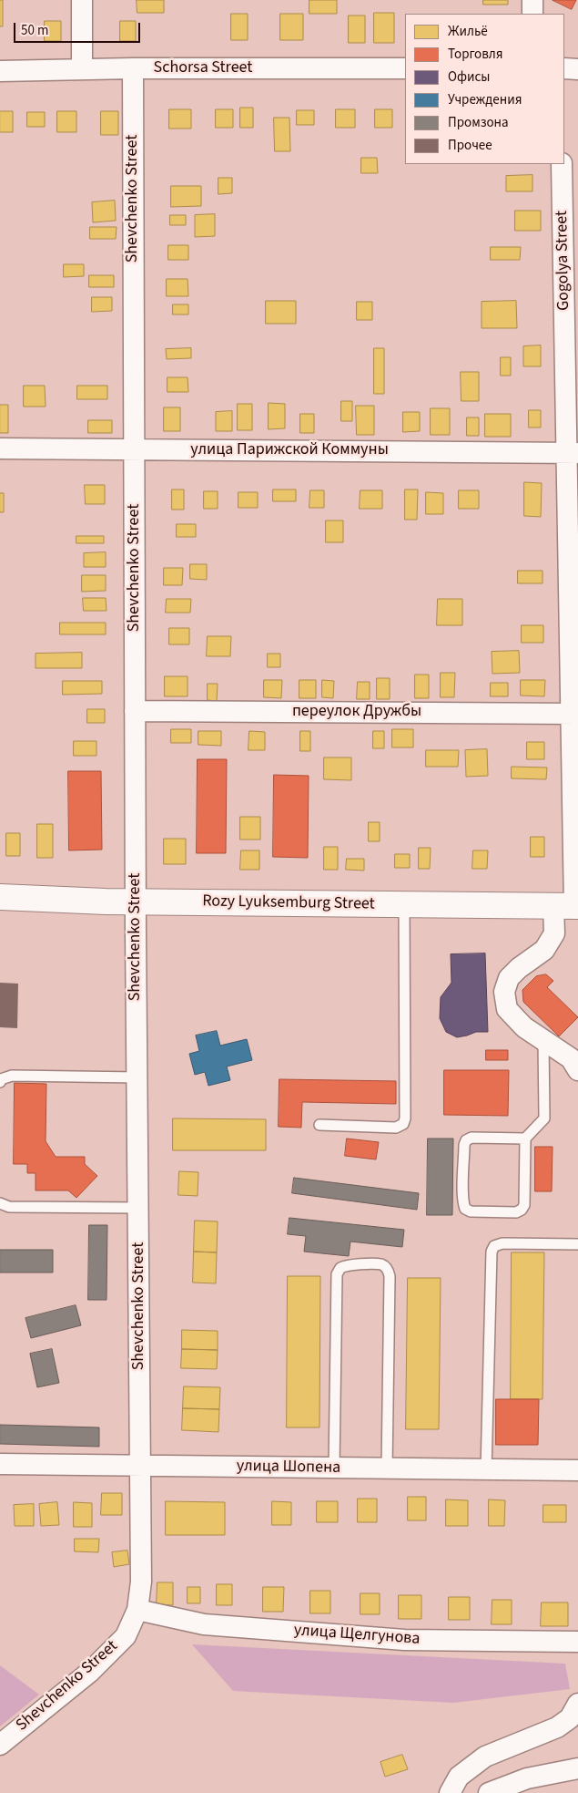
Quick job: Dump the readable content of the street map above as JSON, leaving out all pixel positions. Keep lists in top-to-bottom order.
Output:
{
  "streets": {
    "main road": ["Rozy Lyuksemburg Street"],
    "street": [
      "Schorsa Street",
      "Shevchenko Street",
      "Gogolya Street",
      "улица Парижской Коммуны",
      "переулок Дружбы",
      "улица Шопена",
      "улица Щелгунова"
    ]
  },
  "crossings": [
    ["Schorsa Street", "Shevchenko Street"],
    ["Shevchenko Street", "улица Парижской Коммуны"],
    ["Shevchenko Street", "переулок Дружбы"],
    ["Shevchenko Street", "Rozy Lyuksemburg Street"],
    ["Shevchenko Street", "улица Шопена"],
    ["Shevchenko Street", "улица Щелгунова"],
    ["Gogolya Street", "улица Парижской Коммуны"],
    ["Gogolya Street", "переулок Дружбы"],
    ["Gogolya Street", "Rozy Lyuksemburg Street"]
  ],
  "legend": [
    "Жильё",
    "Торговля",
    "Офисы",
    "Учреждения",
    "Промзона",
    "Прочее"
  ],
  "scale_bar": "50 m"
}
